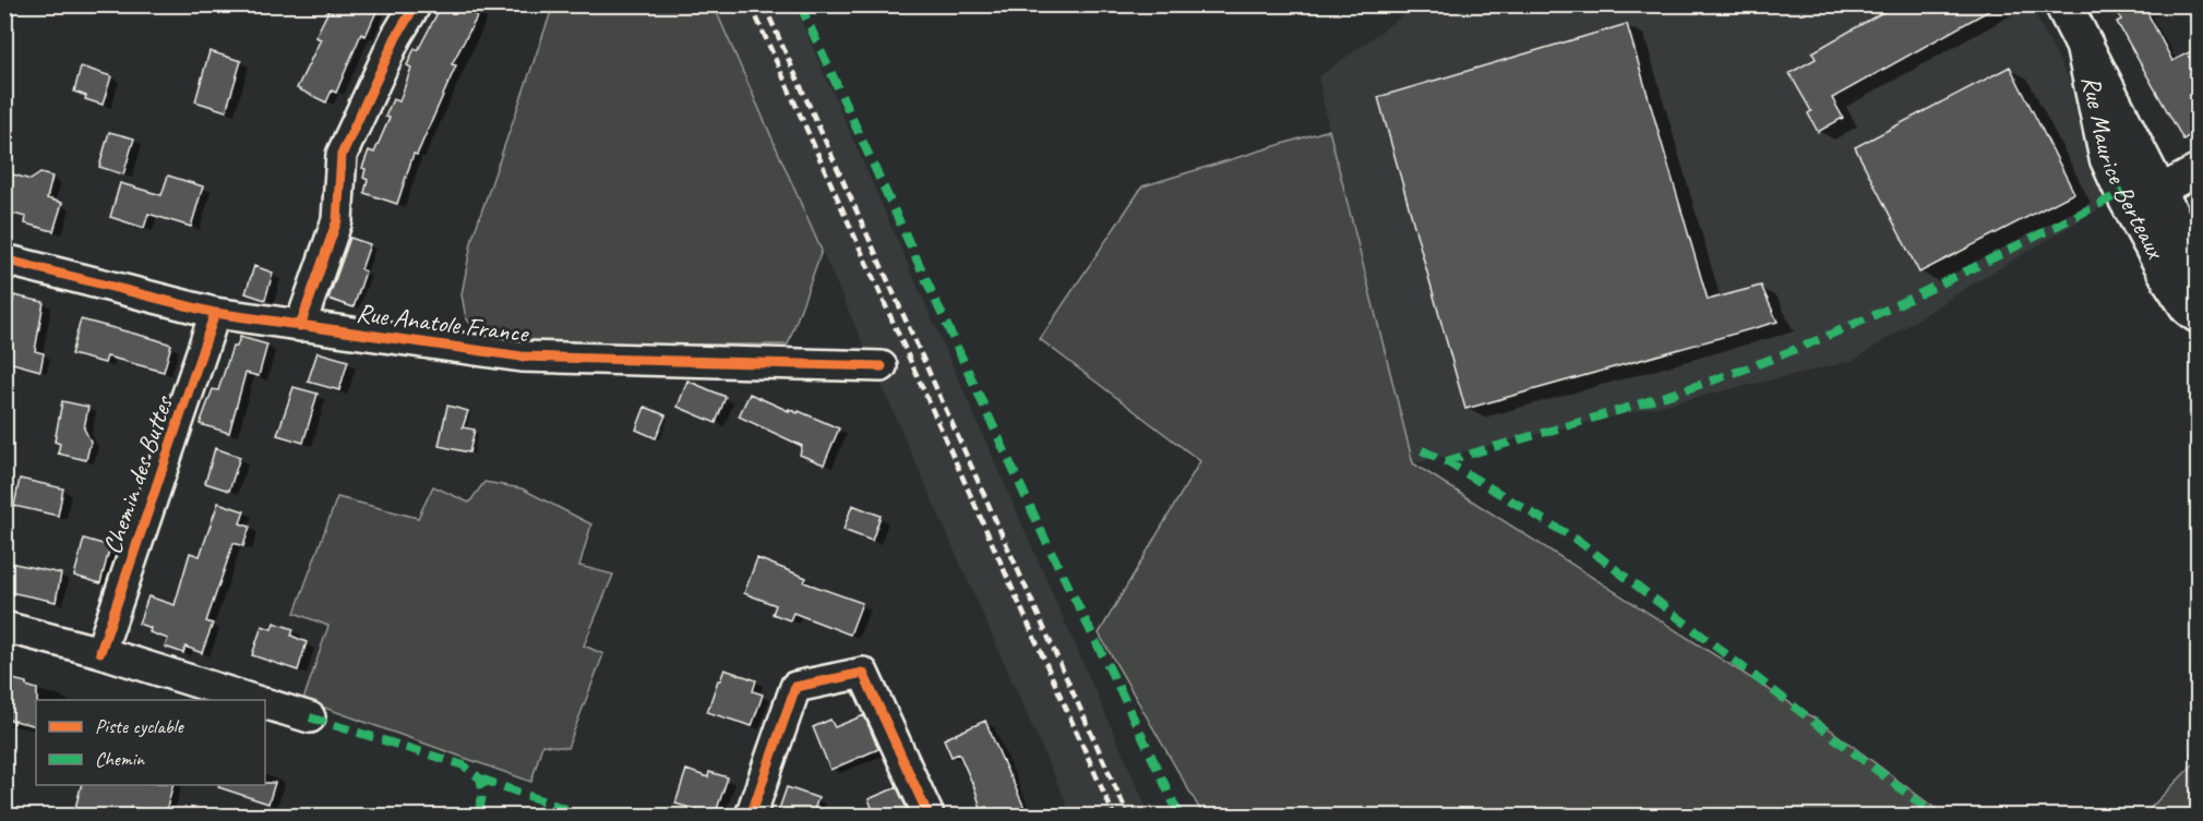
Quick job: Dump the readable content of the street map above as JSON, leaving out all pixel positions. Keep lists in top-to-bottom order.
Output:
{
  "streets": {
    "main road": ["Rue Maurice Berteaux"],
    "street": ["Rue Anatole France", "Chemin des Buttes"]
  },
  "crossings": [
    ["Rue Anatole France", "Chemin des Buttes"]
  ],
  "legend": ["Piste cyclable", "Chemin"]
}
